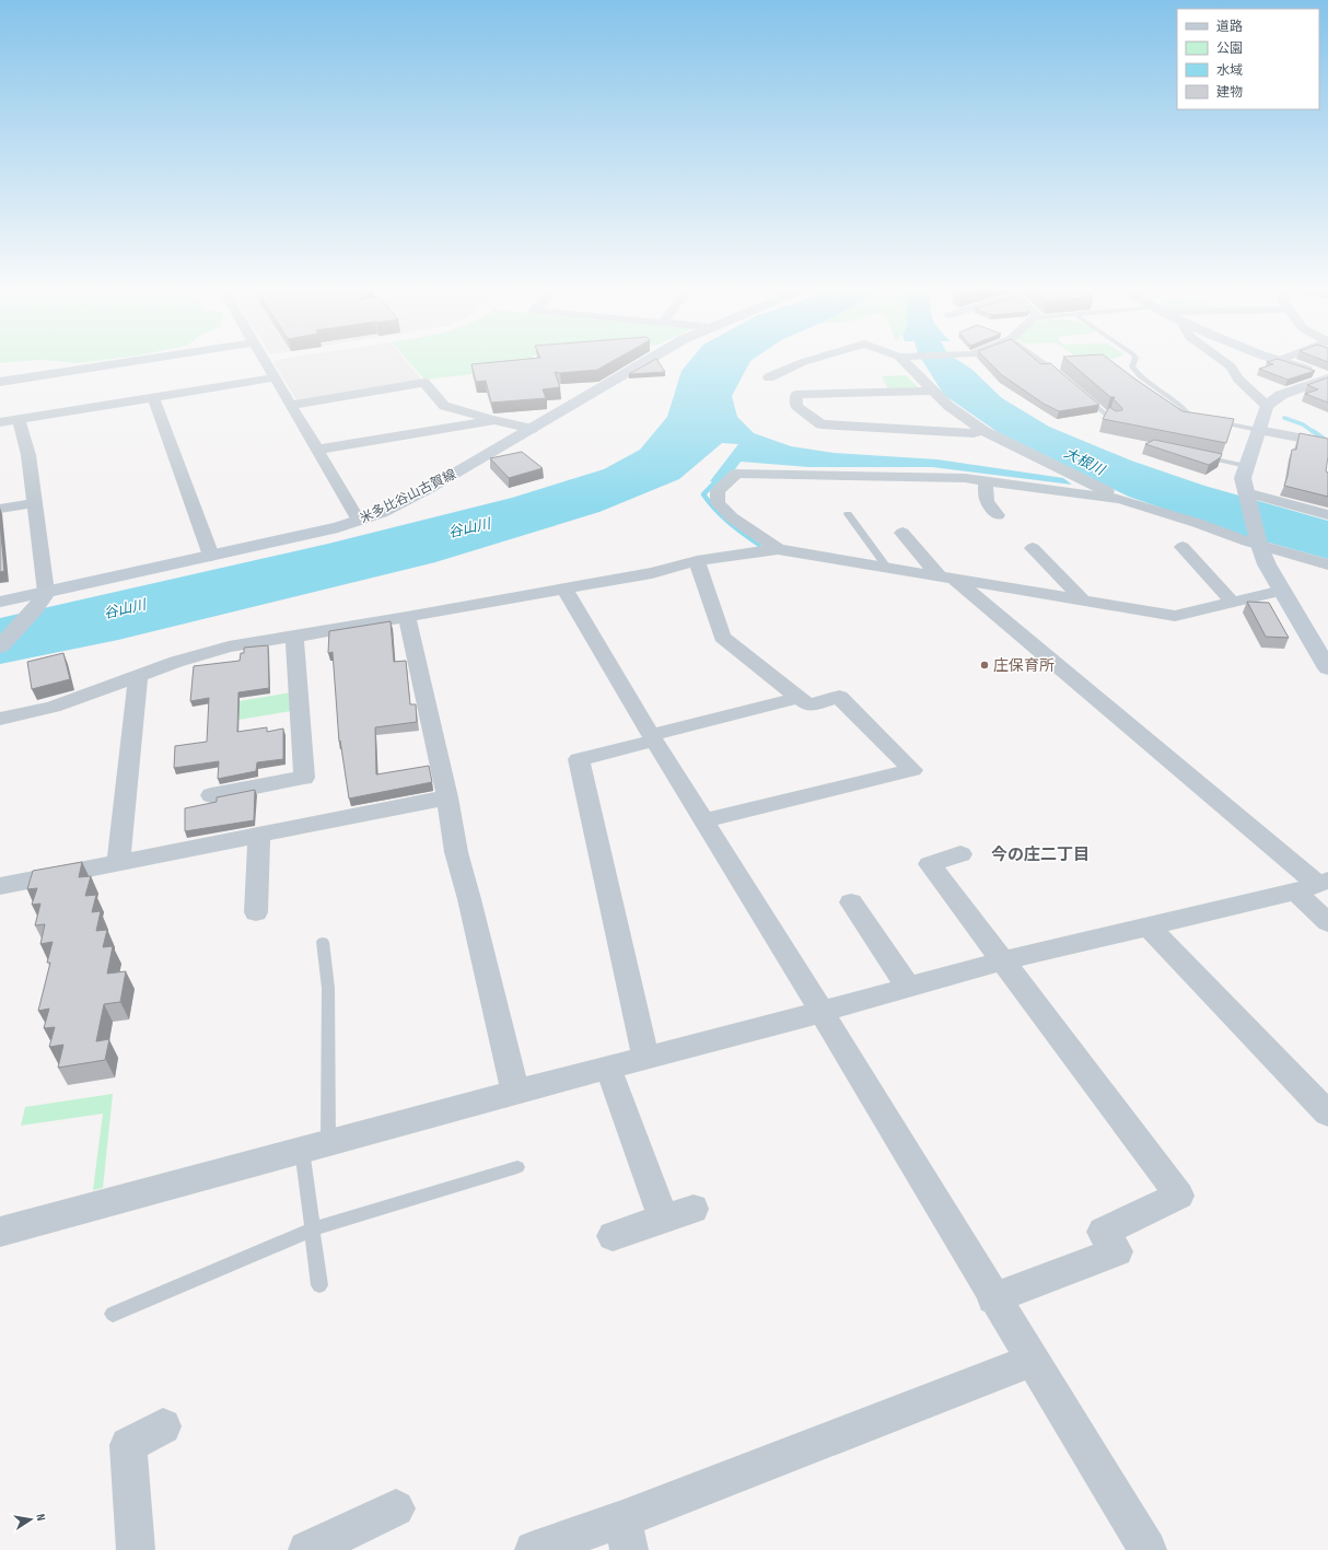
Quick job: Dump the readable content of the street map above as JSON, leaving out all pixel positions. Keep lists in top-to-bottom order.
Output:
{
  "streets": {
    "main road": ["米多比谷山古賀線"]
  },
  "districts": ["今の庄二丁目"],
  "water": ["大根川", "谷山川"],
  "places": ["庄保育所"],
  "legend": [
    "道路",
    "公園",
    "水域",
    "建物"
  ],
  "north": "right"
}
